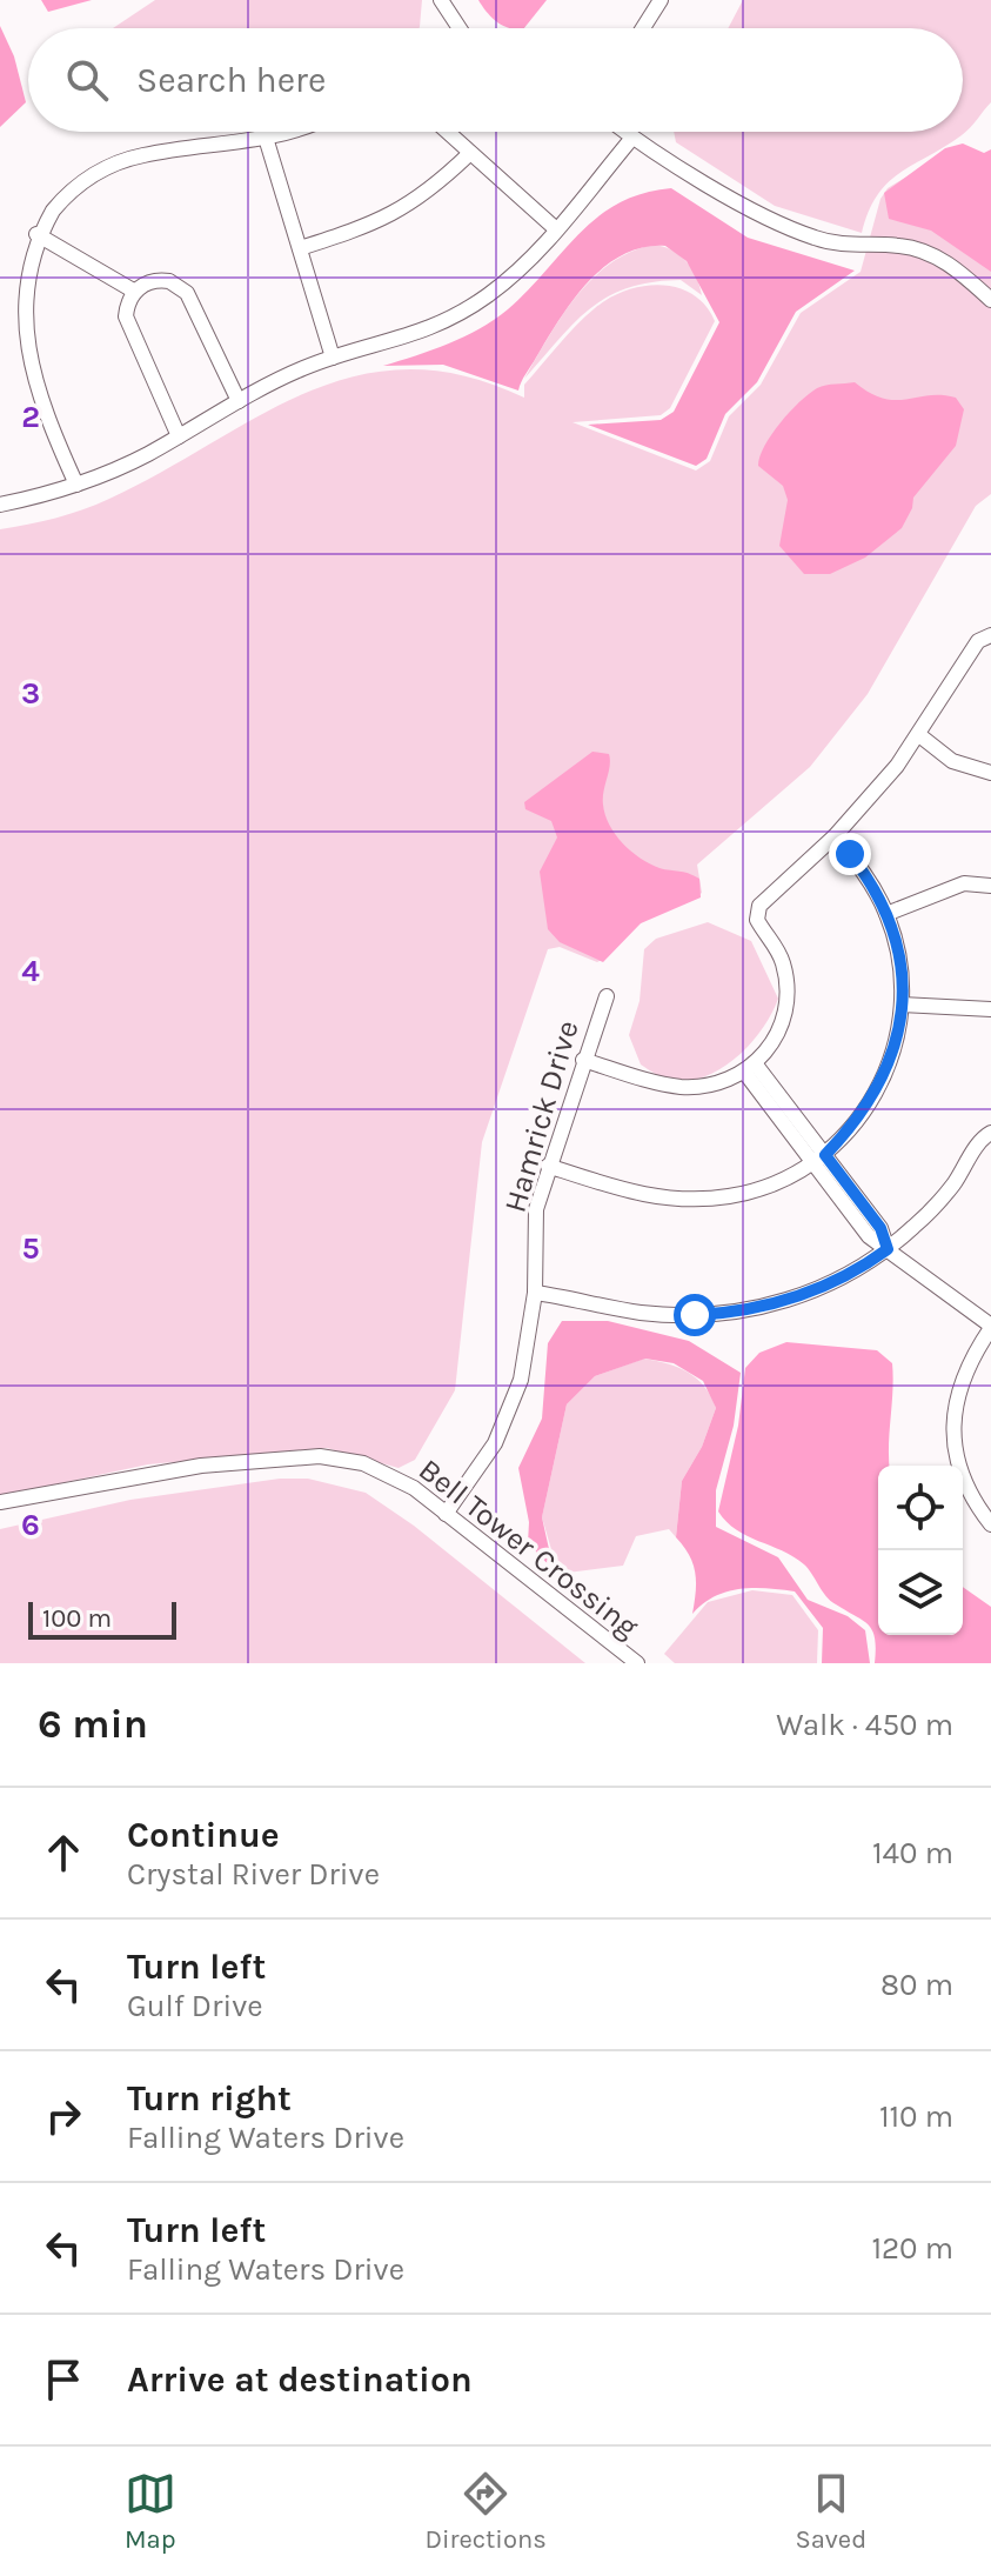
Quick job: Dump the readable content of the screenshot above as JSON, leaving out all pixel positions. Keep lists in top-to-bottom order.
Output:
{
  "streets": {
    "street": ["Hamrick Drive", "Bell Tower Crossing"]
  },
  "crossings": [
    ["Hamrick Drive", "Bell Tower Crossing"]
  ],
  "scale_bar": "100 m",
  "page": {
    "search": "Search here",
    "scale": "100 m",
    "heading": ["6 min", "Walk · 450 m"],
    "list": [
      ["Continue", "Crystal River Drive", "140 m"],
      ["Turn left", "Gulf Drive", "80 m"],
      ["Turn right", "Falling Waters Drive", "110 m"],
      ["Turn left", "Falling Waters Drive", "120 m"],
      "Arrive at destination"
    ],
    "nav": ["Map", "Directions", "Saved"]
  },
  "grid": {
    "rows": [
      "2",
      "3",
      "4",
      "5",
      "6"
    ]
  }
}
